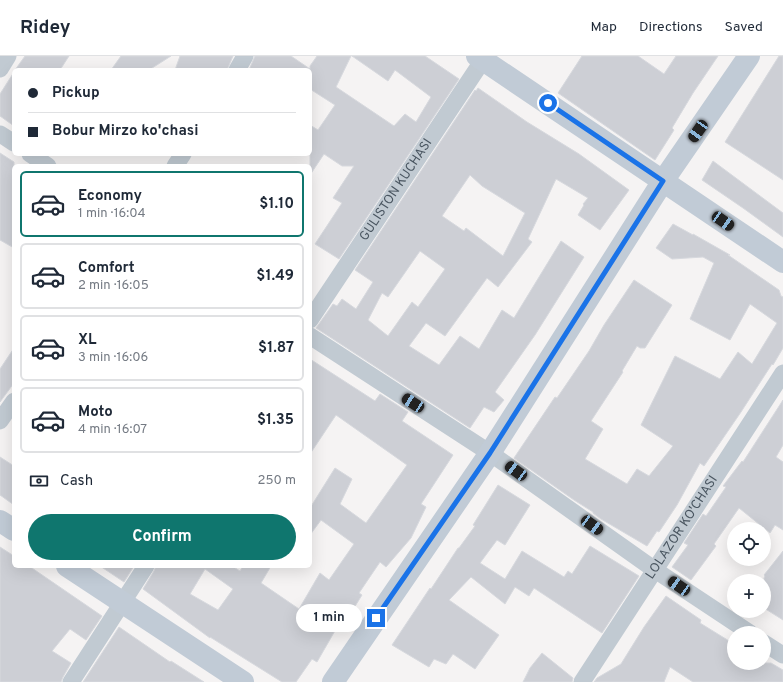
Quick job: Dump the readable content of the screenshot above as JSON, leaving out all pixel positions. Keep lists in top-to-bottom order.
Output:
{
  "streets": {
    "street": ["GULISTON KUCHASI", "LOLAZOR KO'CHASI"]
  },
  "page": {
    "header": "Ridey",
    "nav": ["Map", "Directions", "Saved"],
    "banner": ["Pickup", "Bobur Mirzo ko'chasi"],
    "list": [
      {
        "name": "Economy",
        "note": "1 min · 16:04",
        "value": "$1.10"
      },
      {
        "name": "Comfort",
        "note": "2 min · 16:05",
        "value": "$1.49"
      },
      {
        "name": "XL",
        "note": "3 min · 16:06",
        "value": "$1.87"
      },
      {
        "name": "Moto",
        "note": "4 min · 16:07",
        "value": "$1.35"
      }
    ],
    "pay": ["Cash", "250 m"],
    "buttons": "Confirm",
    "map_buttons": ["+", "−"],
    "bubble": "1 min"
  }
}
